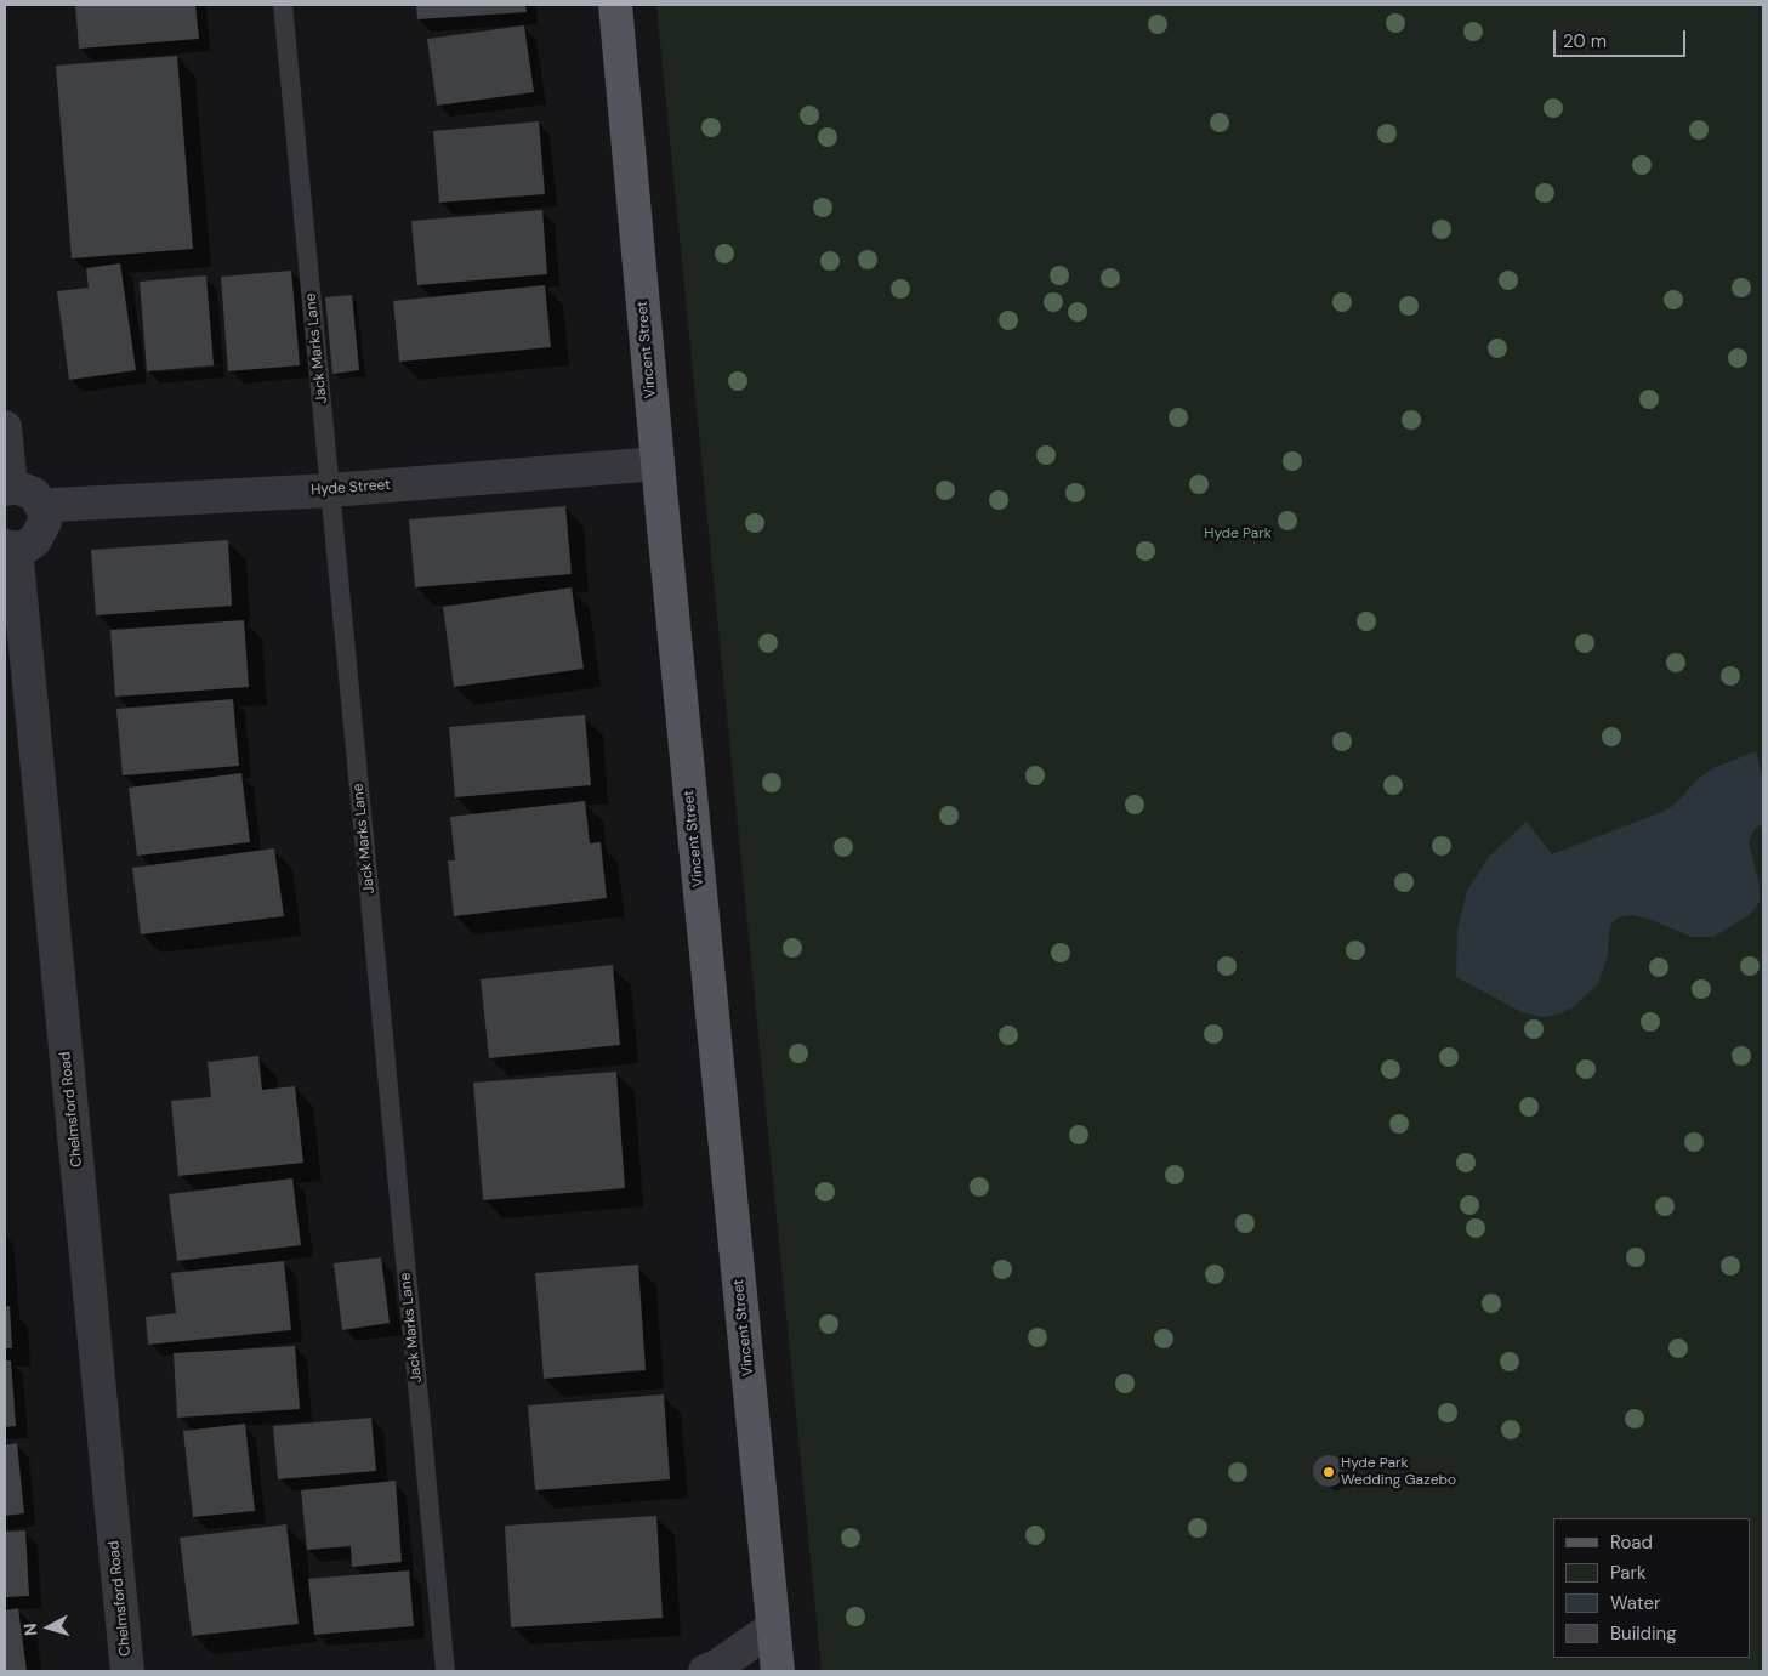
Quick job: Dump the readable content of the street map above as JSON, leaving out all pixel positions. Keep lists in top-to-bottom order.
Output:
{
  "streets": {
    "main road": ["Vincent Street"],
    "street": ["Hyde Street", "Chelmsford Road"],
    "lane": ["Jack Marks Lane"]
  },
  "crossings": [
    ["Jack Marks Lane", "Hyde Street"],
    ["Vincent Street", "Hyde Street"]
  ],
  "parks": ["Hyde Park"],
  "places": ["Hyde Park Wedding Gazebo"],
  "legend": [
    "Road",
    "Park",
    "Water",
    "Building"
  ],
  "scale_bar": "20 m",
  "north": "left"
}
